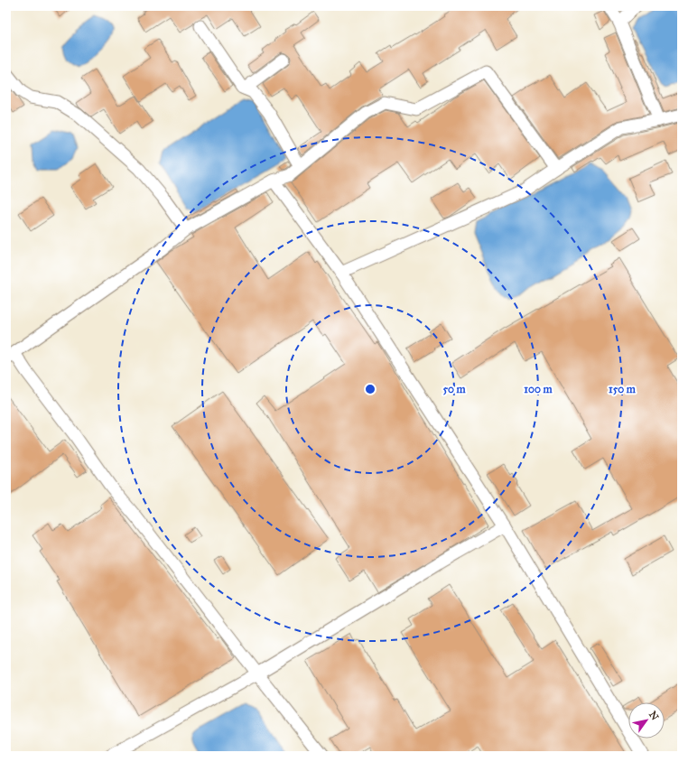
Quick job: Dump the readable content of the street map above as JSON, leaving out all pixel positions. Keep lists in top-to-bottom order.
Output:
{
  "north": "top right",
  "rings": ["50 m", "100 m", "150 m"]
}
